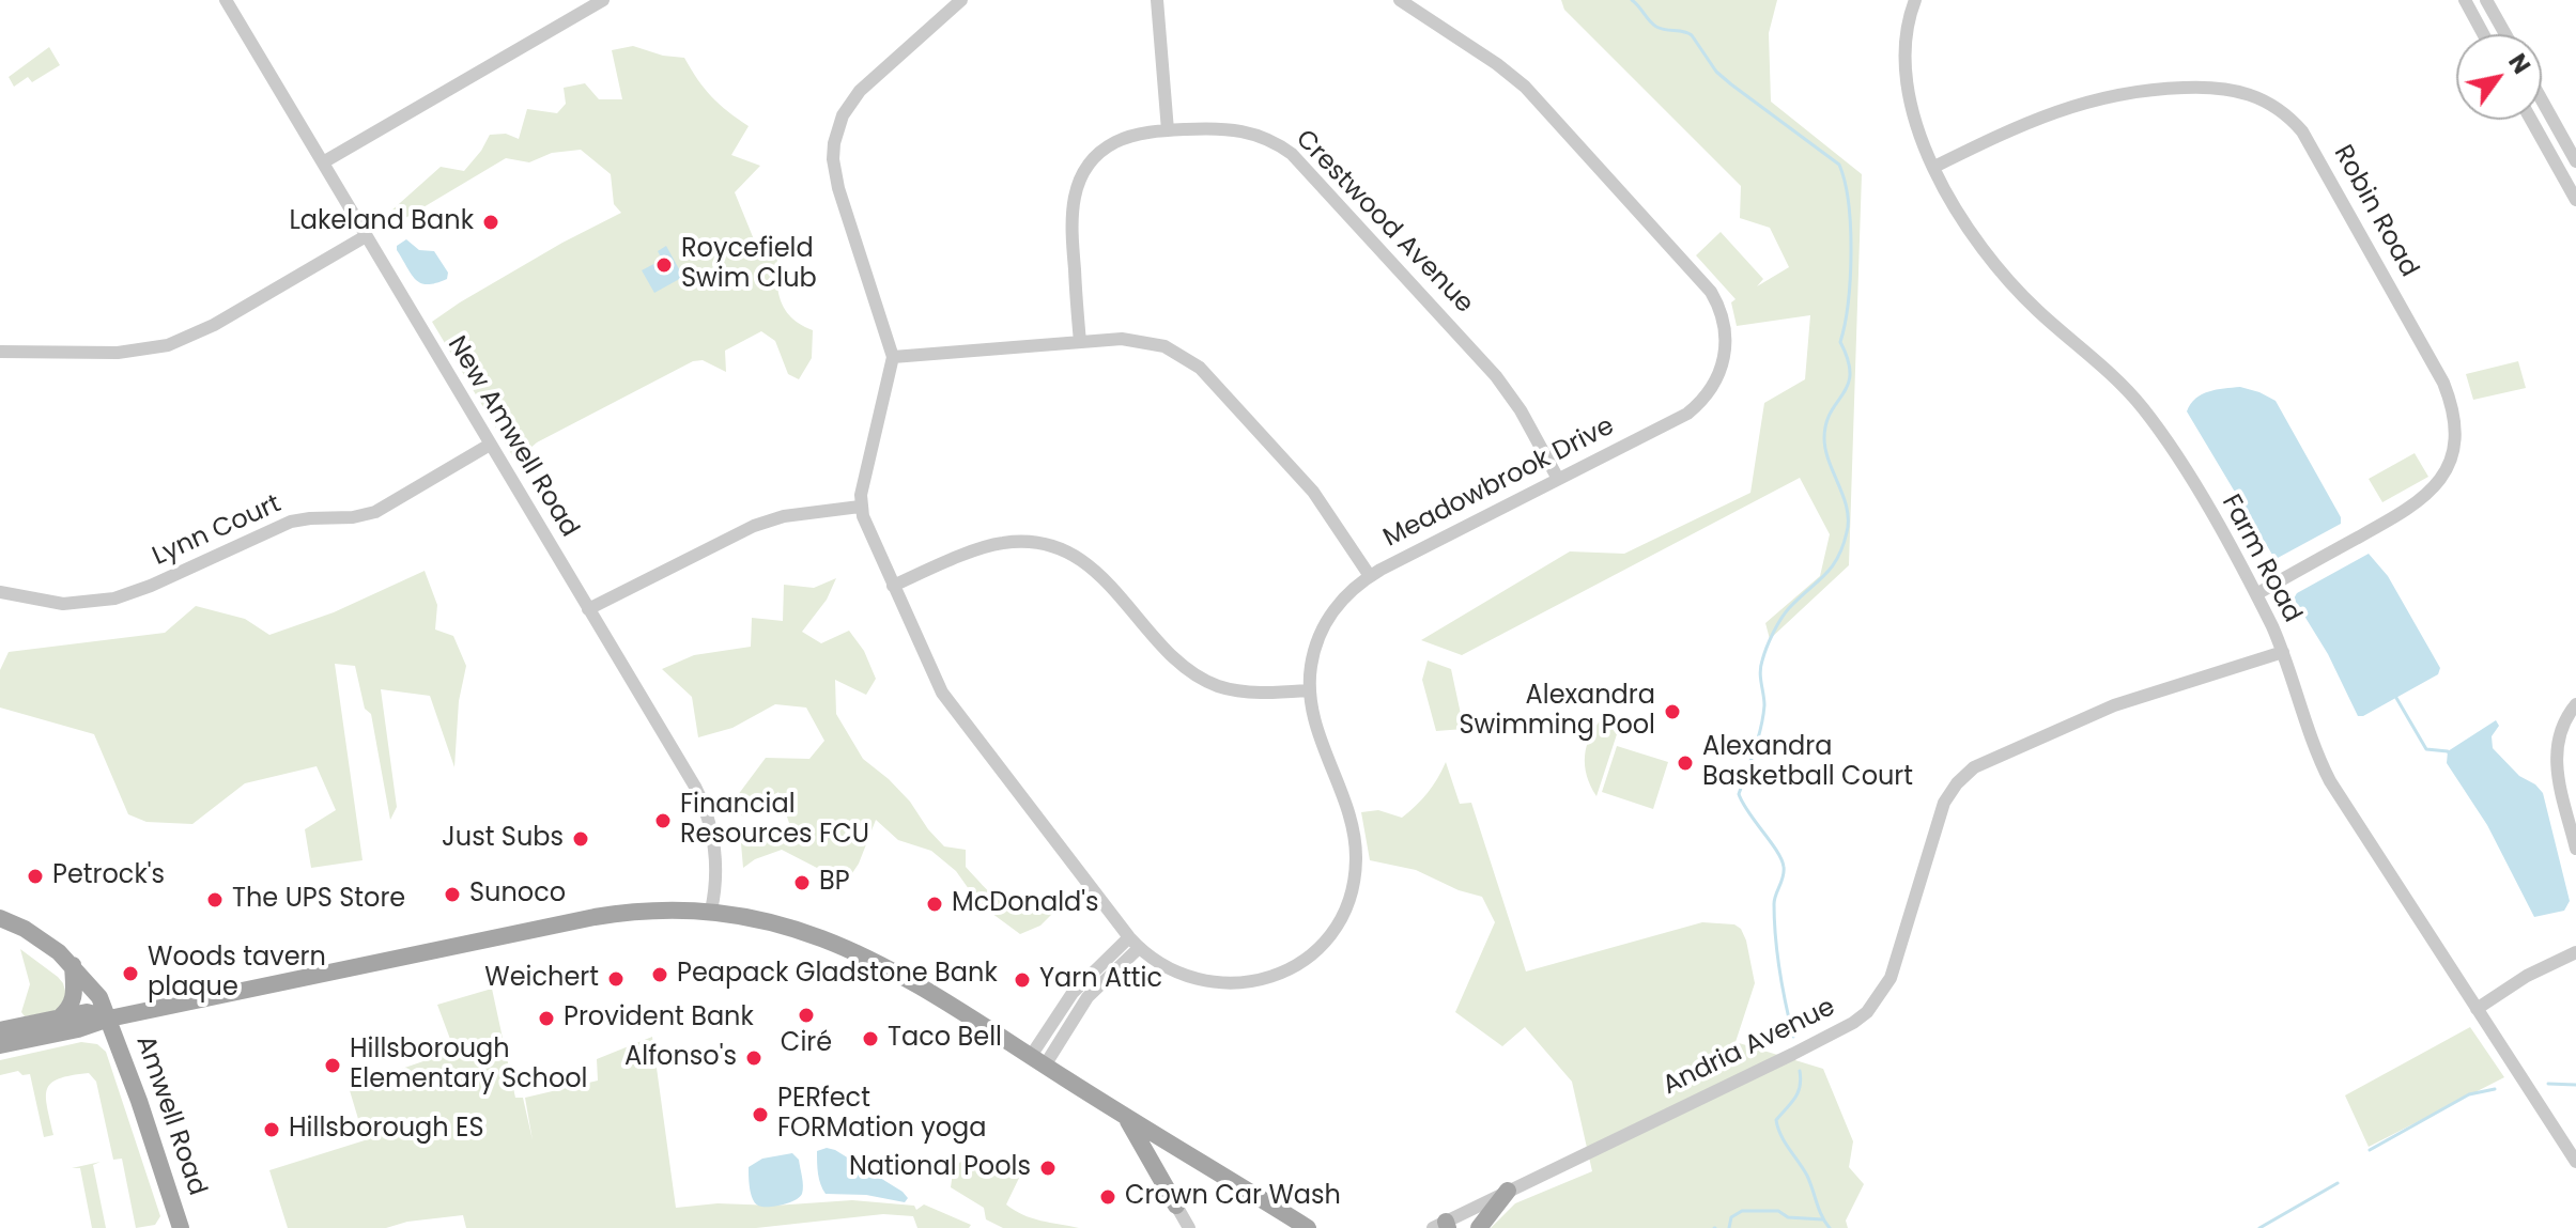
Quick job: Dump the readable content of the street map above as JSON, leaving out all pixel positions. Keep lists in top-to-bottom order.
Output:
{
  "streets": {
    "main road": ["Amwell Road"],
    "street": [
      "Robin Road",
      "Crestwood Avenue",
      "New Amwell Road",
      "Meadowbrook Drive",
      "Lynn Court",
      "Farm Road",
      "Andria Avenue"
    ]
  },
  "crossings": [
    ["Robin Road", "Farm Road"],
    ["Crestwood Avenue", "Meadowbrook Drive"],
    ["New Amwell Road", "Lynn Court"],
    ["Farm Road", "Andria Avenue"]
  ],
  "places": [
    "Lakeland Bank",
    "Roycefield Swim Club",
    "Alexandra Swimming Pool",
    "Alexandra Basketball Court",
    "Financial Resources FCU",
    "Just Subs",
    "Petrock's",
    "BP",
    "Sunoco",
    "The UPS Store",
    "McDonald's",
    "Woods tavern plaque",
    "Peapack Gladstone Bank",
    "Weichert",
    "Yarn Attic",
    "Ciré",
    "Provident Bank",
    "Taco Bell",
    "Alfonso's",
    "Hillsborough Elementary School",
    "PERfect FORMation yoga",
    "Hillsborough ES",
    "National Pools",
    "Crown Car Wash"
  ],
  "north": "top right"
}
